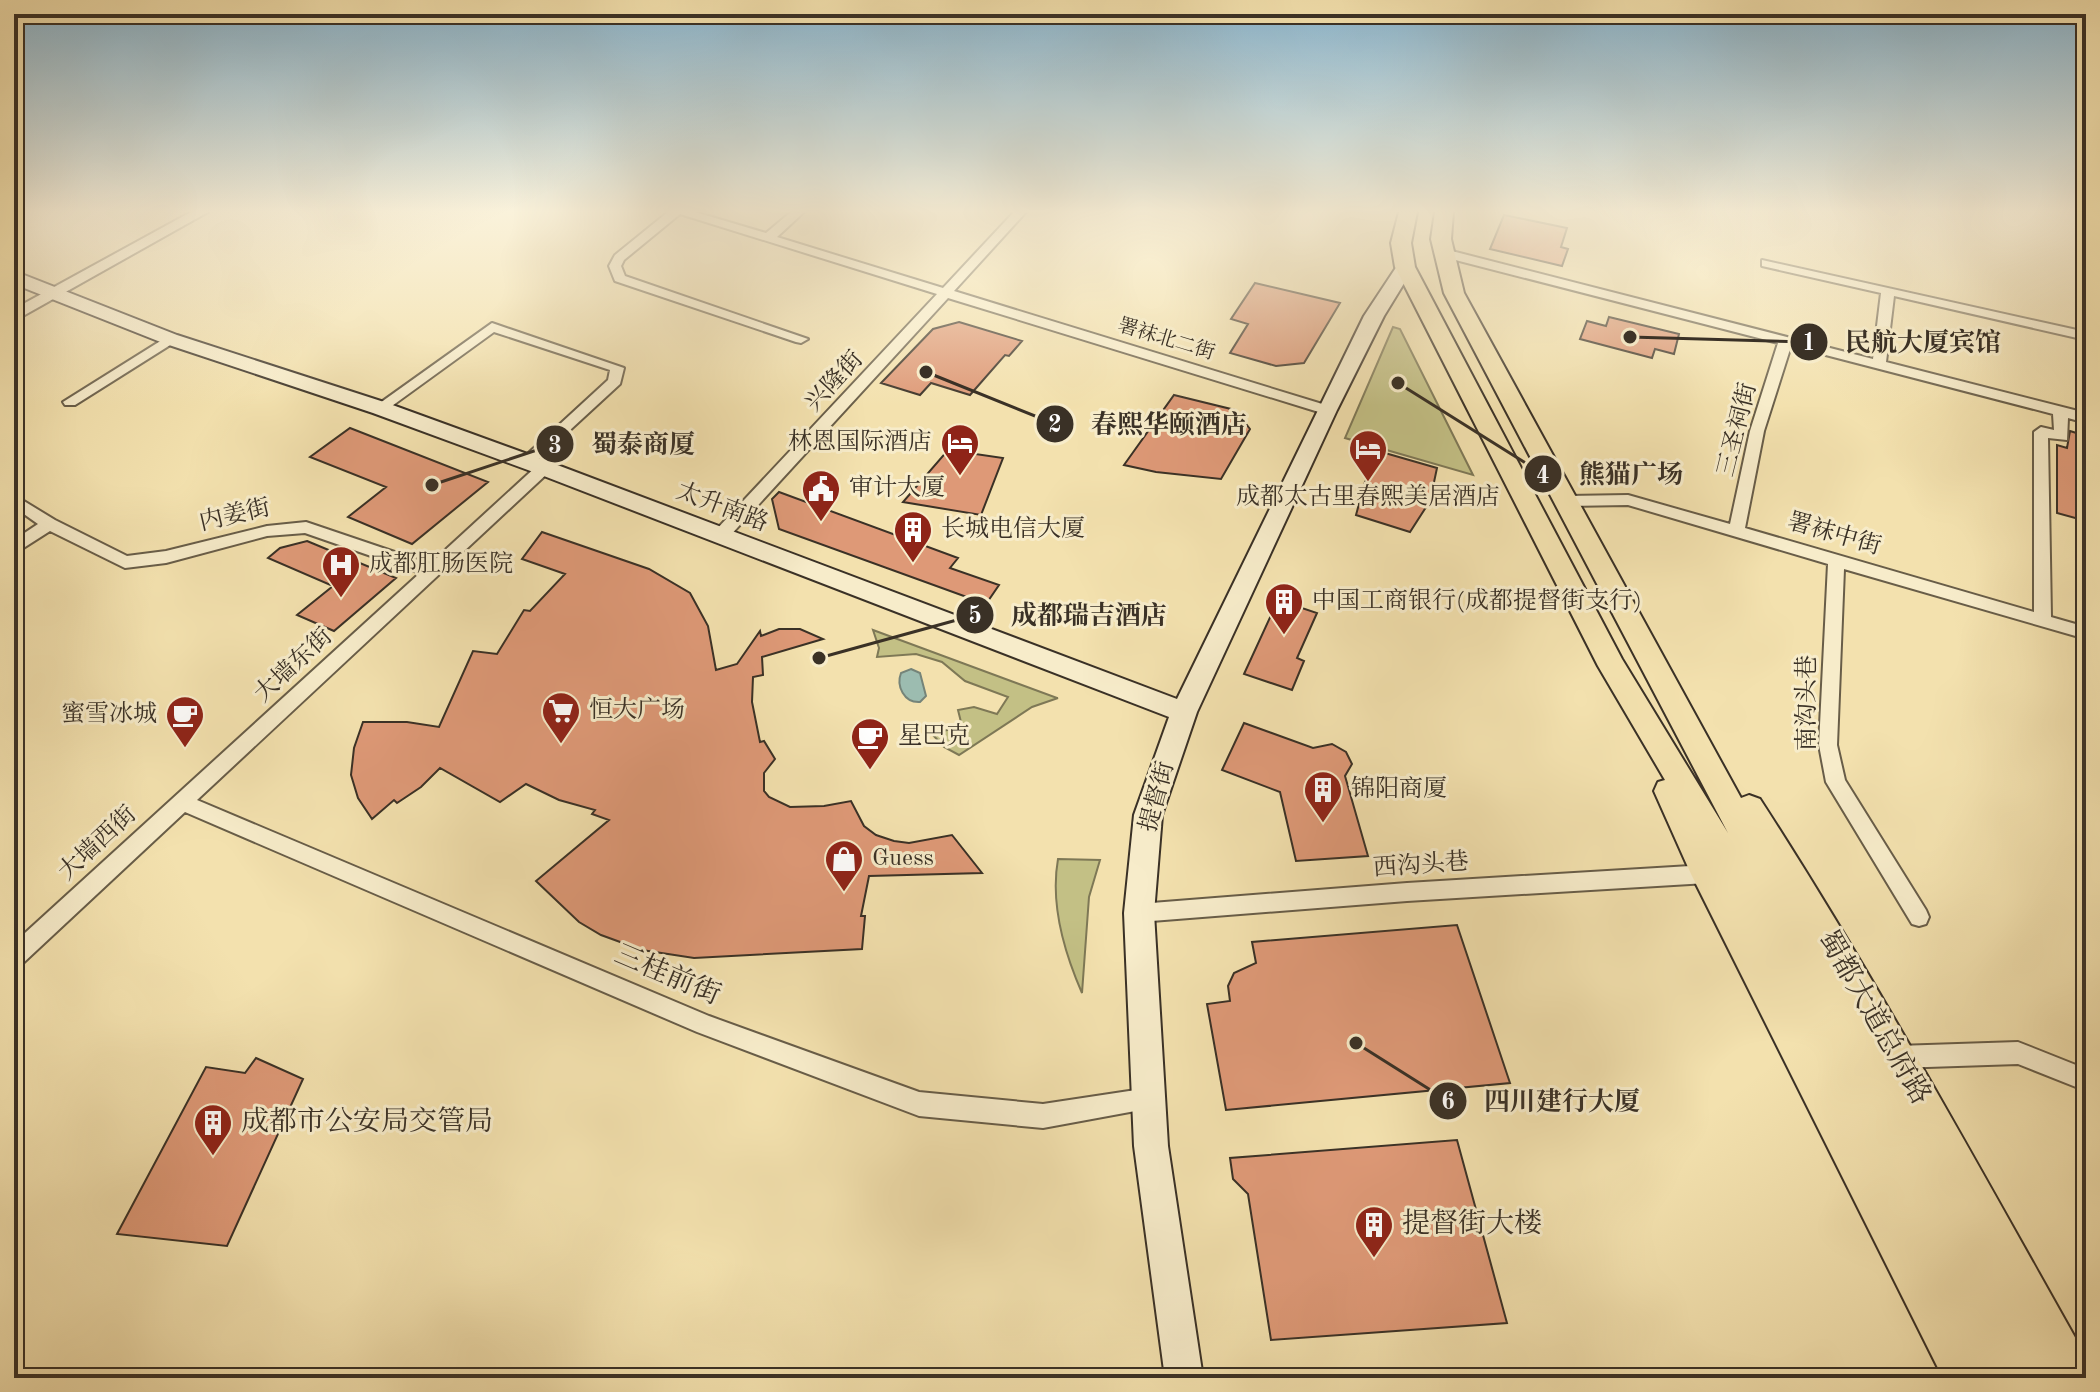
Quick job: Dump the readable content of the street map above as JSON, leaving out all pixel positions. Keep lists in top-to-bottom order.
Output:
{
  "streets": {
    "main road": ["太升南路", "提督街", "蜀都大道总府路"],
    "street": [
      "署袜北二街",
      "兴隆街",
      "三圣祠街",
      "内姜街",
      "署袜中街",
      "大墙东街",
      "南沟头巷",
      "大墙西街",
      "西沟头巷",
      "三桂前街"
    ]
  },
  "crossings": [
    ["署袜北二街", "兴隆街"],
    ["署袜北二街", "提督街"],
    ["兴隆街", "太升南路"],
    ["三圣祠街", "署袜中街"],
    ["太升南路", "大墙东街"],
    ["太升南路", "提督街"],
    ["内姜街", "大墙东街"],
    ["署袜中街", "南沟头巷"],
    ["署袜中街", "蜀都大道总府路"],
    ["大墙东街", "大墙西街"],
    ["大墙东街", "三桂前街"],
    ["提督街", "西沟头巷"],
    ["提督街", "三桂前街"],
    ["大墙西街", "三桂前街"],
    ["西沟头巷", "蜀都大道总府路"]
  ],
  "places": {
    "other": [
      "民航大厦宾馆",
      "春熙华颐酒店",
      "熊猫广场",
      "蜀泰商厦",
      "成都瑞吉酒店",
      "四川建行大厦"
    ],
    "hotel": ["林恩国际酒店", "成都太古里春熙美居酒店"],
    "public building": ["审计大厦"],
    "building": [
      "长城电信大厦",
      "中国工商银行(成都提督街支行)",
      "锦阳商厦",
      "成都市公安局交管局",
      "提督街大楼"
    ],
    "hospital": ["成都肛肠医院"],
    "supermarket": ["恒大广场"],
    "cafe": ["蜜雪冰城", "星巴克"],
    "shop": ["Guess"]
  }
}
